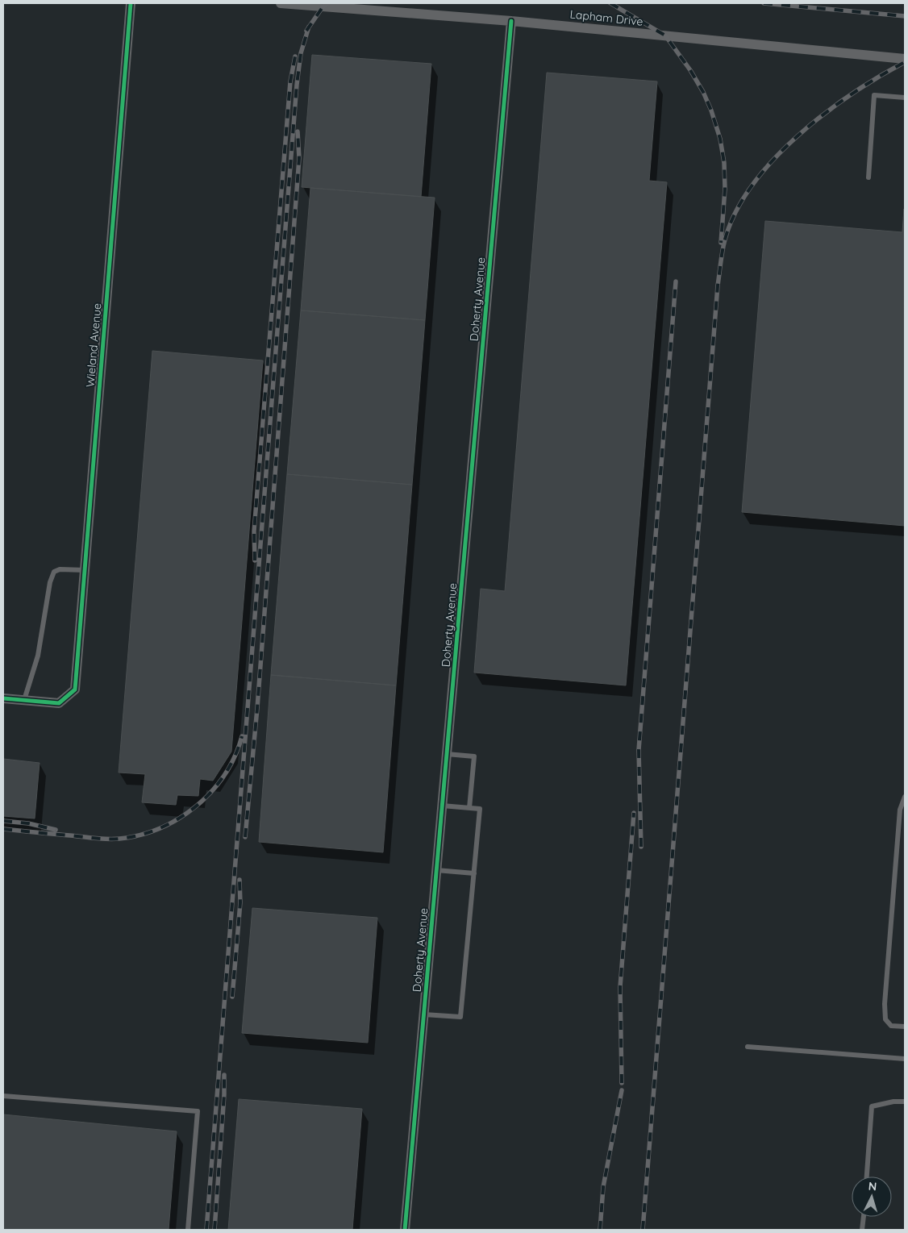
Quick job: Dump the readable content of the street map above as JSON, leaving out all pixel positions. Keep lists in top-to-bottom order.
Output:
{
  "streets": {
    "street": ["Lapham Drive", "Doherty Avenue", "Wieland Avenue"]
  },
  "crossings": [
    ["Lapham Drive", "Doherty Avenue"]
  ],
  "north": "top"
}
